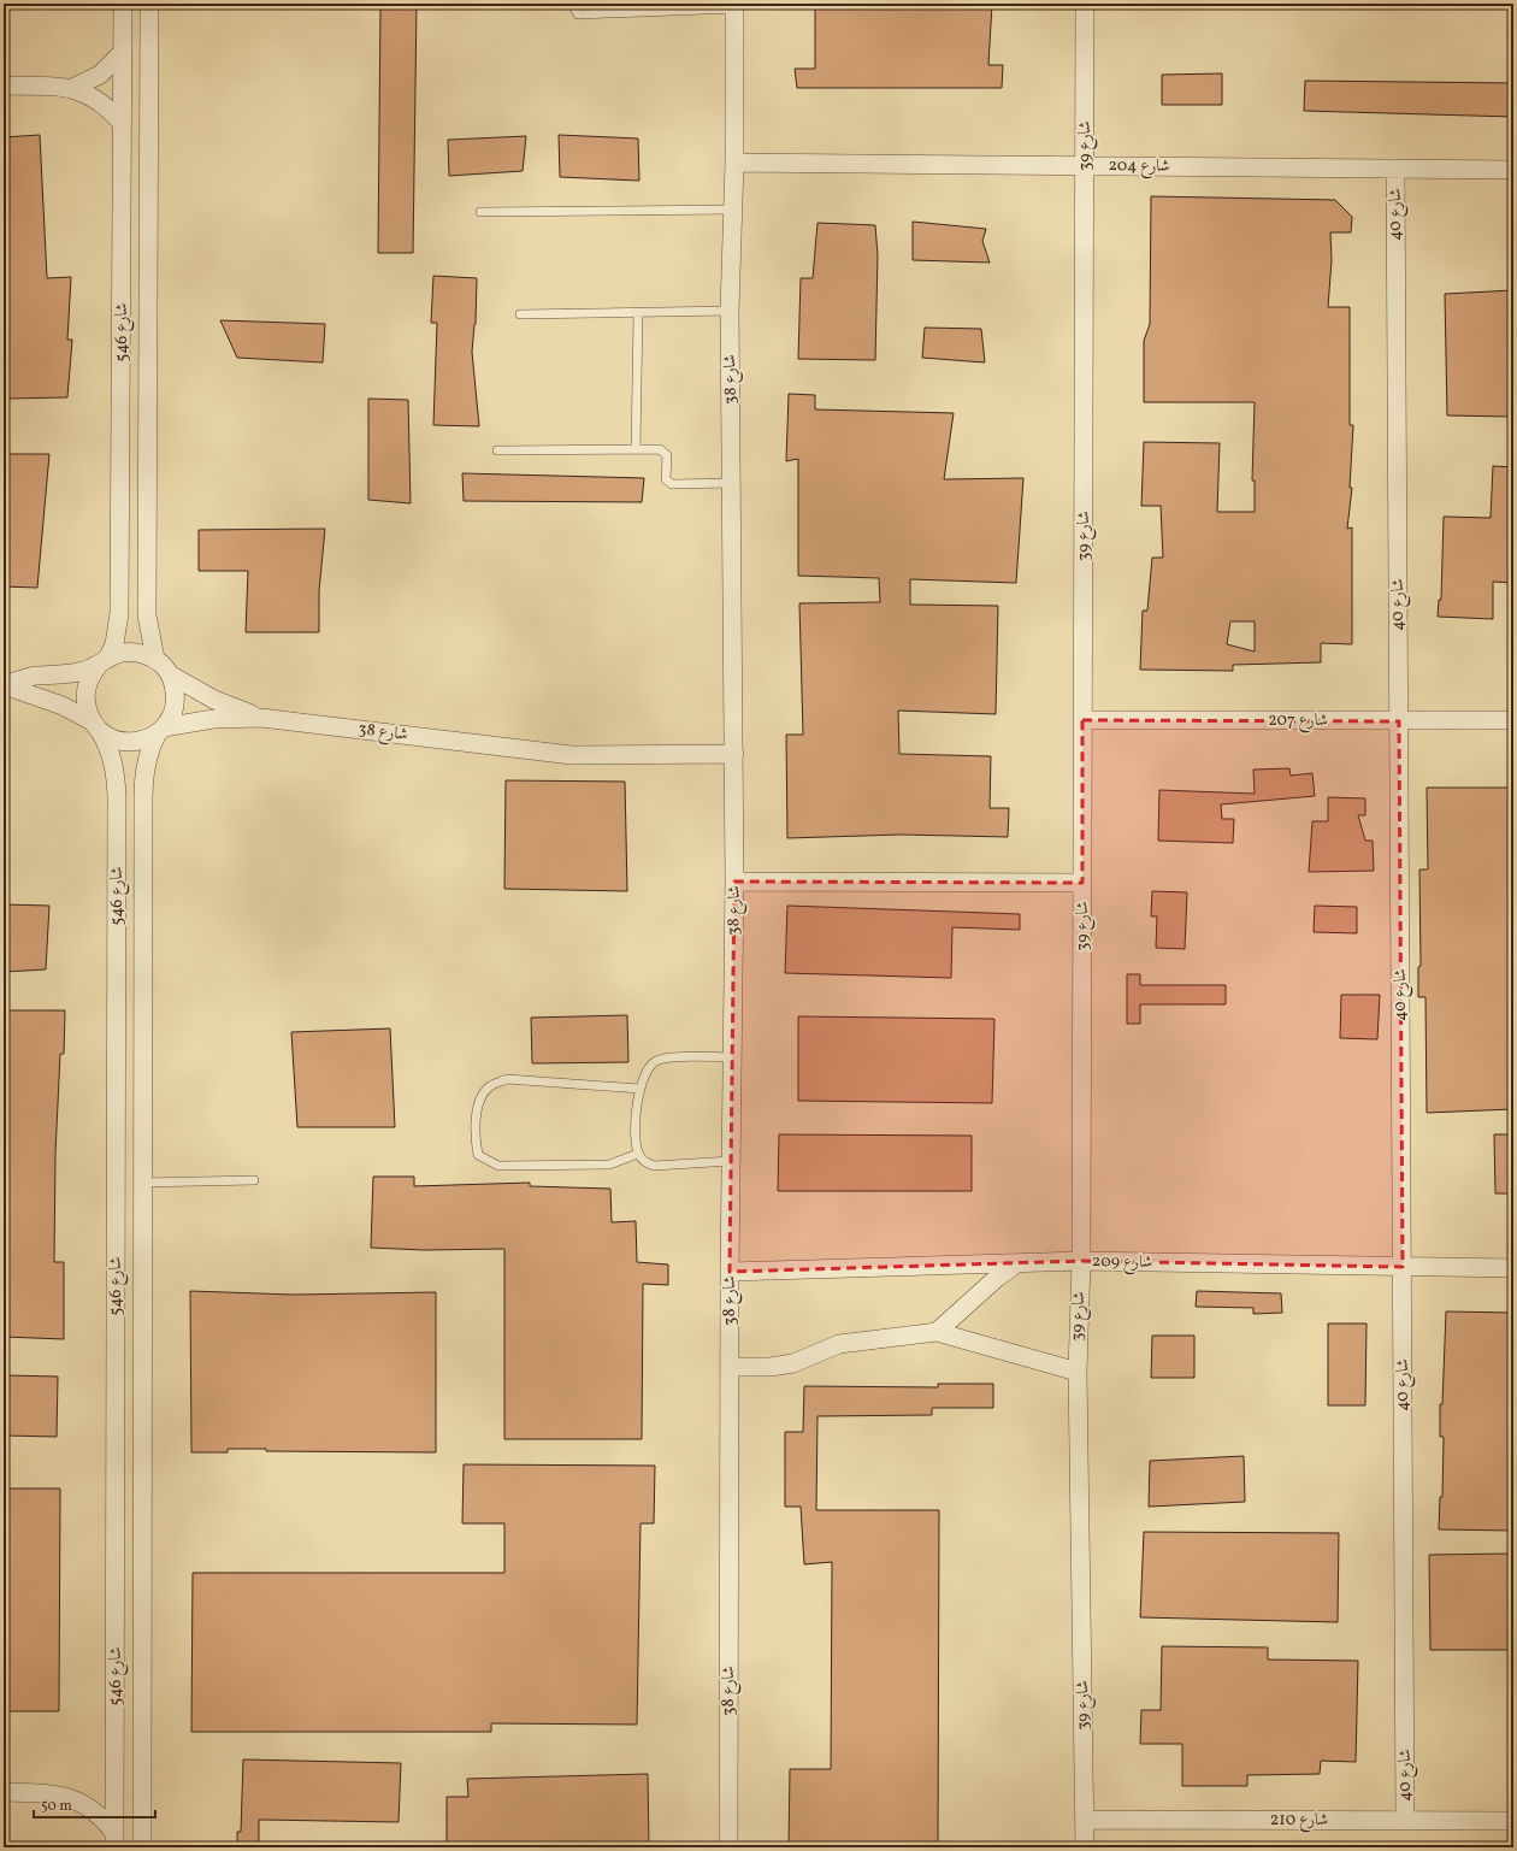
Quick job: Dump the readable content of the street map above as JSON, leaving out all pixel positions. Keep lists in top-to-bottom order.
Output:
{
  "streets": {
    "street": [
      "شارع 39",
      "شارع 204",
      "شارع 40",
      "شارع 546",
      "شارع 38",
      "شارع 207",
      "شارع 209",
      "شارع 210"
    ]
  },
  "crossings": [
    ["شارع 39", "شارع 204"],
    ["شارع 39", "شارع 207"],
    ["شارع 39", "شارع 209"],
    ["شارع 39", "شارع 210"],
    ["شارع 204", "شارع 40"],
    ["شارع 204", "شارع 38"],
    ["شارع 40", "شارع 207"],
    ["شارع 40", "شارع 209"],
    ["شارع 40", "شارع 210"],
    ["شارع 546", "شارع 38"],
    ["شارع 38", "شارع 209"]
  ],
  "scale_bar": "50 m"
}
